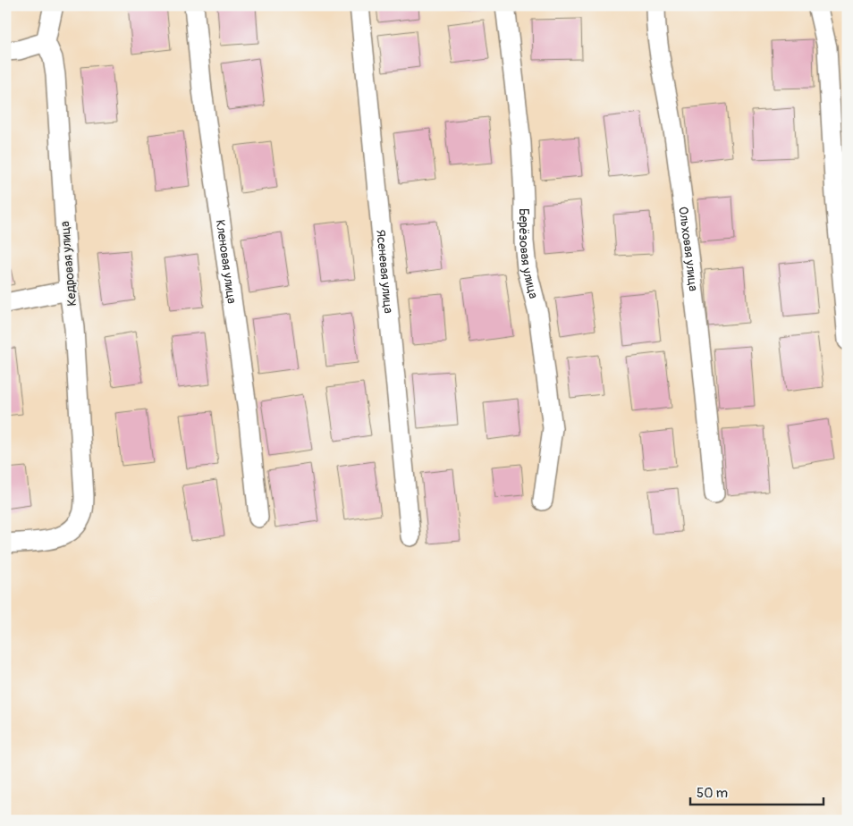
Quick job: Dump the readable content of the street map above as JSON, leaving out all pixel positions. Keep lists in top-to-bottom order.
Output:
{
  "streets": {
    "street": [
      "Ольховая улица",
      "Берёзовая улица",
      "Кленовая улица",
      "Кедровая улица",
      "Ясеневая улица"
    ]
  },
  "scale_bar": "50 m"
}
